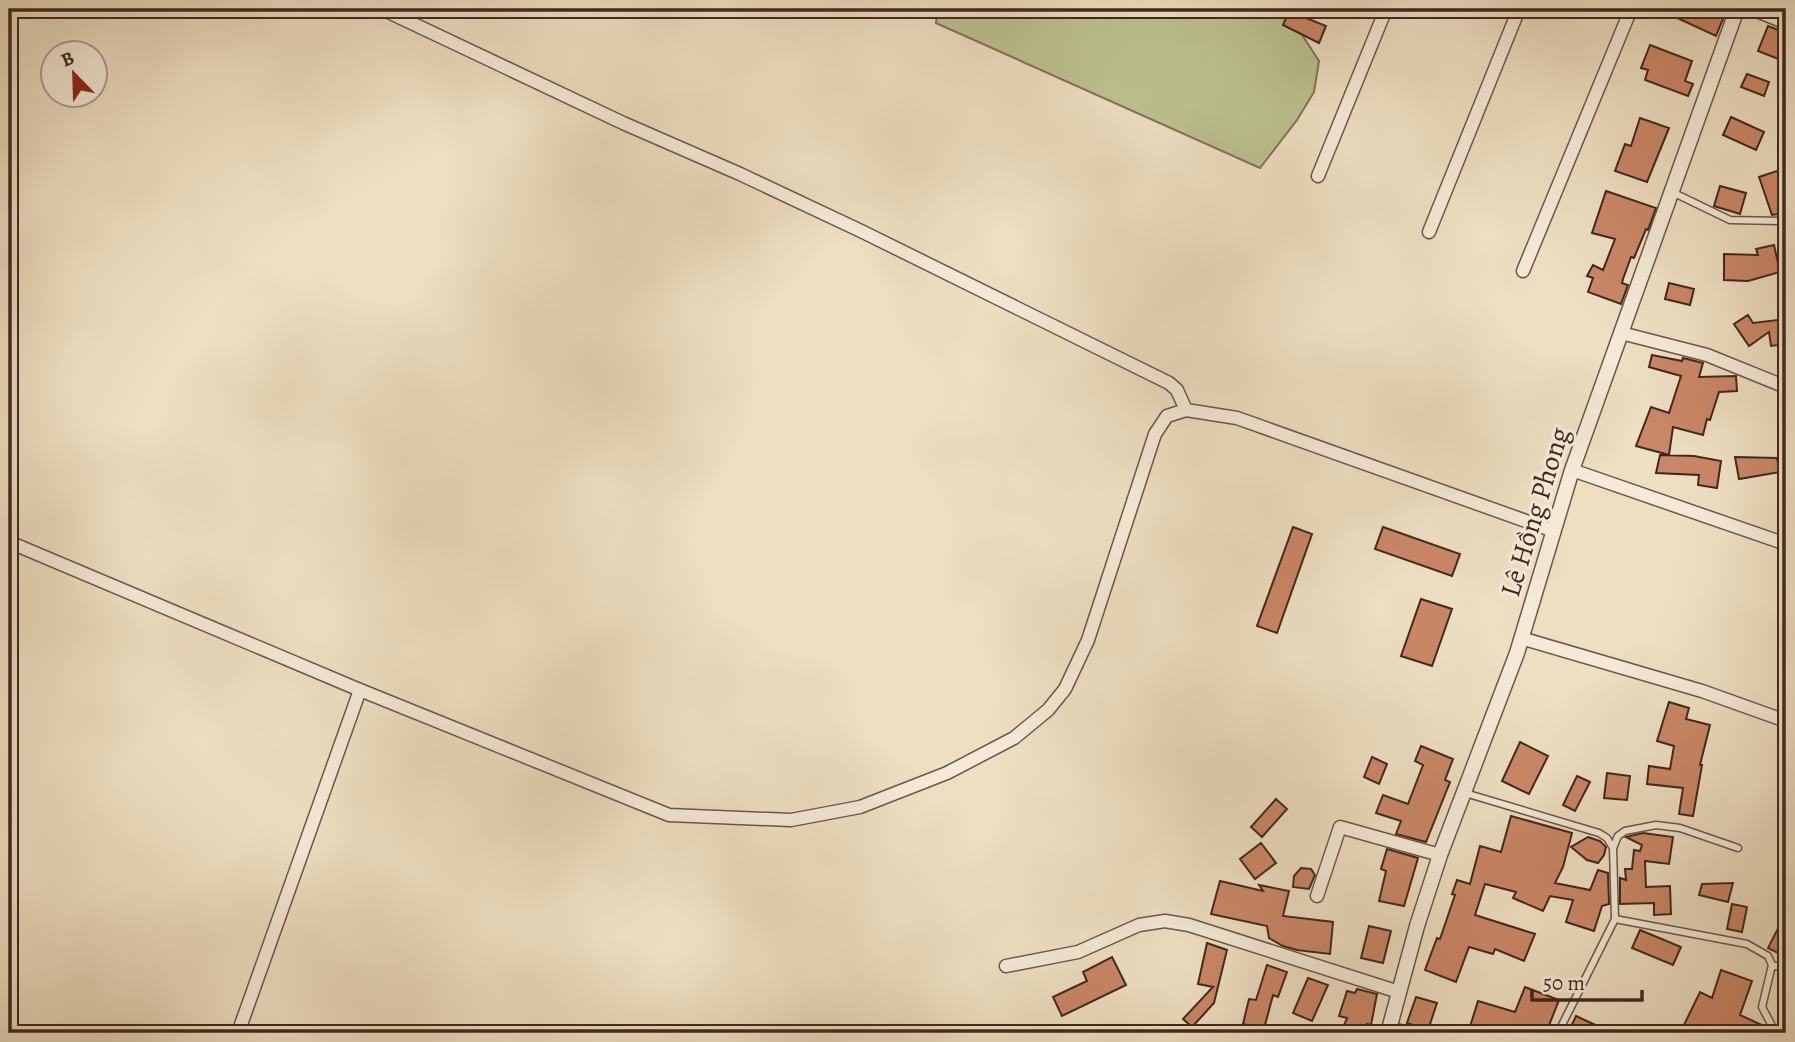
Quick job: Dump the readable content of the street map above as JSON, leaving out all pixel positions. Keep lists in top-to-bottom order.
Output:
{
  "streets": {
    "street": ["Lê Hồng Phong"]
  },
  "scale_bar": "50 m",
  "north": "top left"
}
